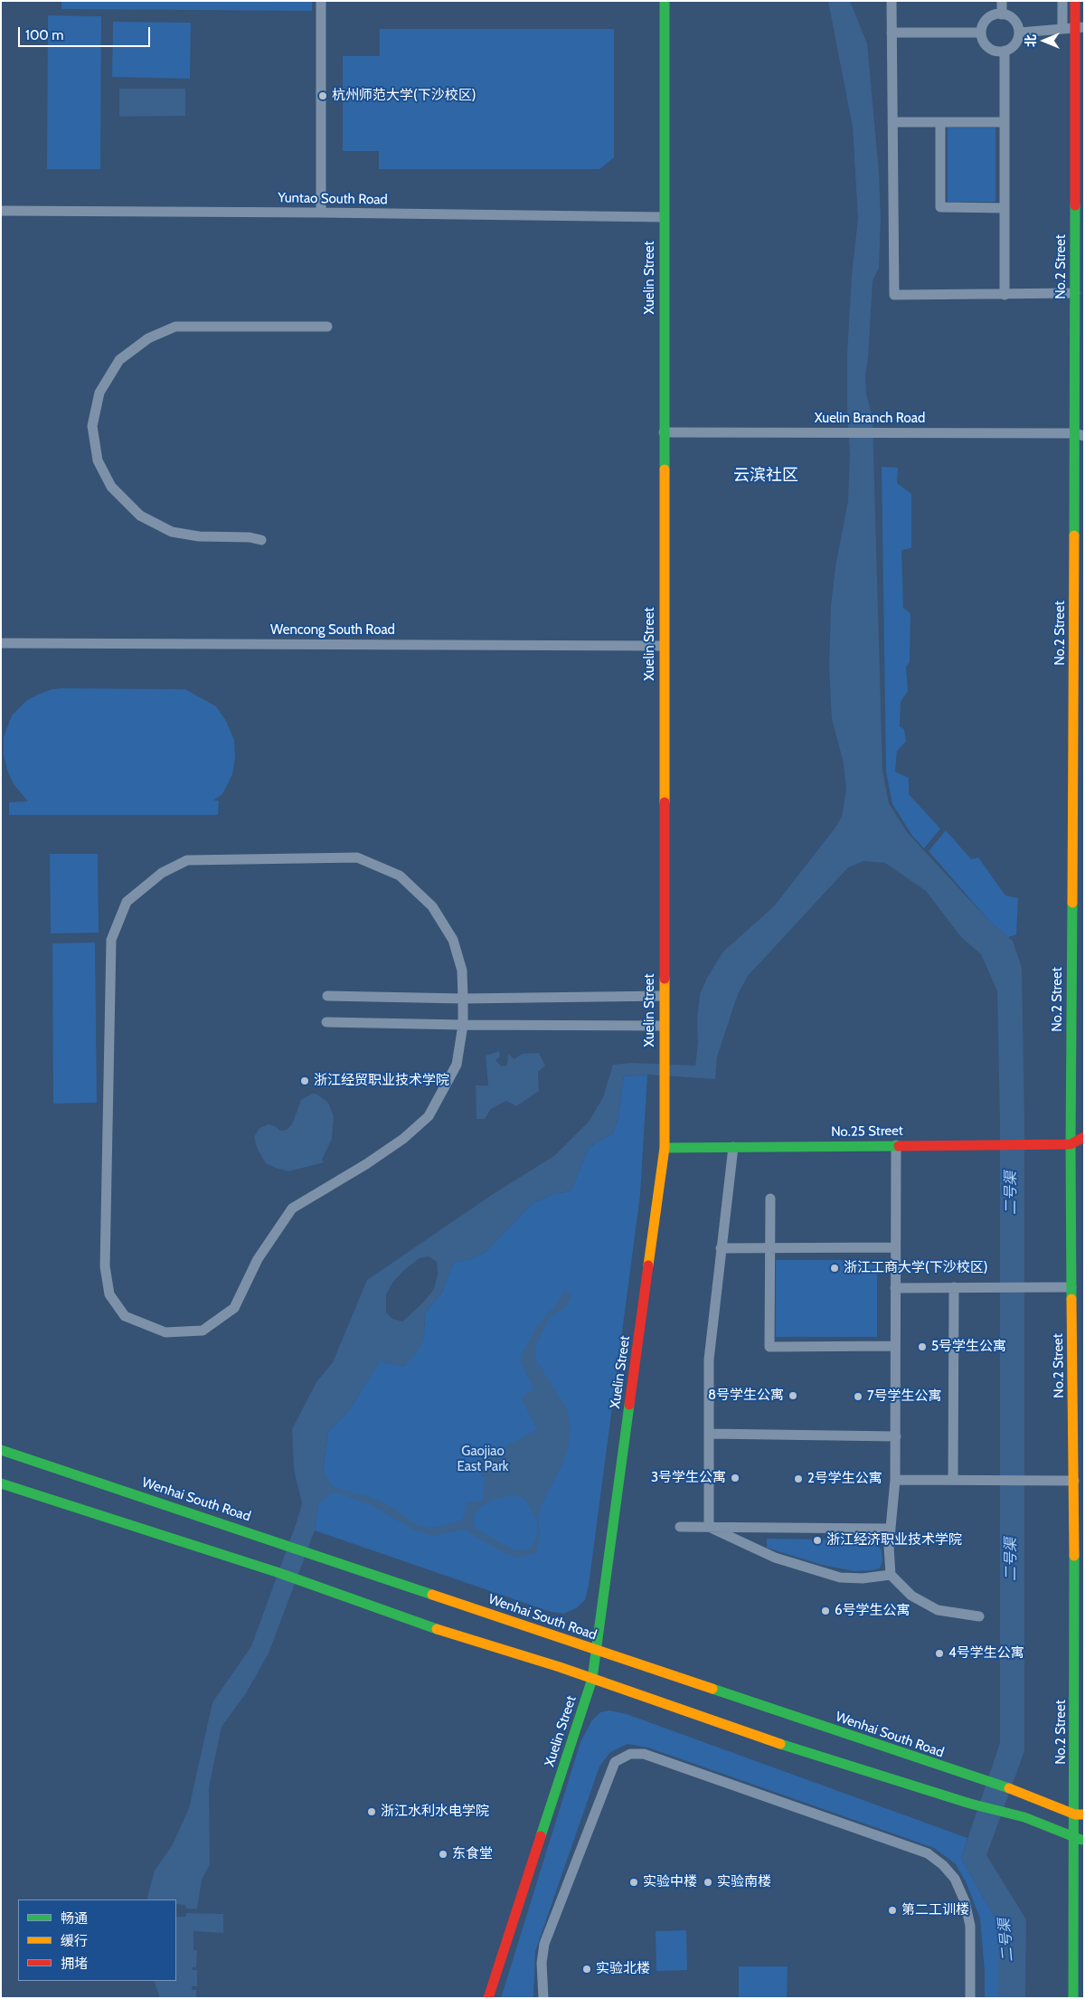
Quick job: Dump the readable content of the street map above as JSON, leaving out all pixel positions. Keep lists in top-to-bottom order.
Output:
{
  "streets": {
    "main road": [
      "No.2 Street",
      "Xuelin Street",
      "No.25 Street",
      "Wenhai South Road"
    ],
    "street": ["Yuntao South Road", "Xuelin Branch Road", "Wencong South Road"]
  },
  "crossings": [
    ["Yuntao South Road", "Xuelin Street"],
    ["No.2 Street", "Xuelin Branch Road"],
    ["No.2 Street", "No.25 Street"],
    ["No.2 Street", "Wenhai South Road"],
    ["Xuelin Street", "Xuelin Branch Road"],
    ["Xuelin Street", "Wencong South Road"],
    ["Xuelin Street", "No.25 Street"],
    ["Xuelin Street", "Wenhai South Road"]
  ],
  "districts": ["云滨社区"],
  "water": ["二号渠"],
  "parks": ["Gaojiao East Park"],
  "places": [
    "杭州师范大学(下沙校区)",
    "浙江经贸职业技术学院",
    "浙江工商大学(下沙校区)",
    "5号学生公寓",
    "8号学生公寓",
    "7号学生公寓",
    "3号学生公寓",
    "2号学生公寓",
    "浙江经济职业技术学院",
    "6号学生公寓",
    "4号学生公寓",
    "浙江水利水电学院",
    "东食堂",
    "实验中楼",
    "实验南楼",
    "第二工训楼",
    "实验北楼"
  ],
  "legend": ["畅通", "缓行", "拥堵"],
  "scale_bar": "100 m",
  "north": "left"
}
